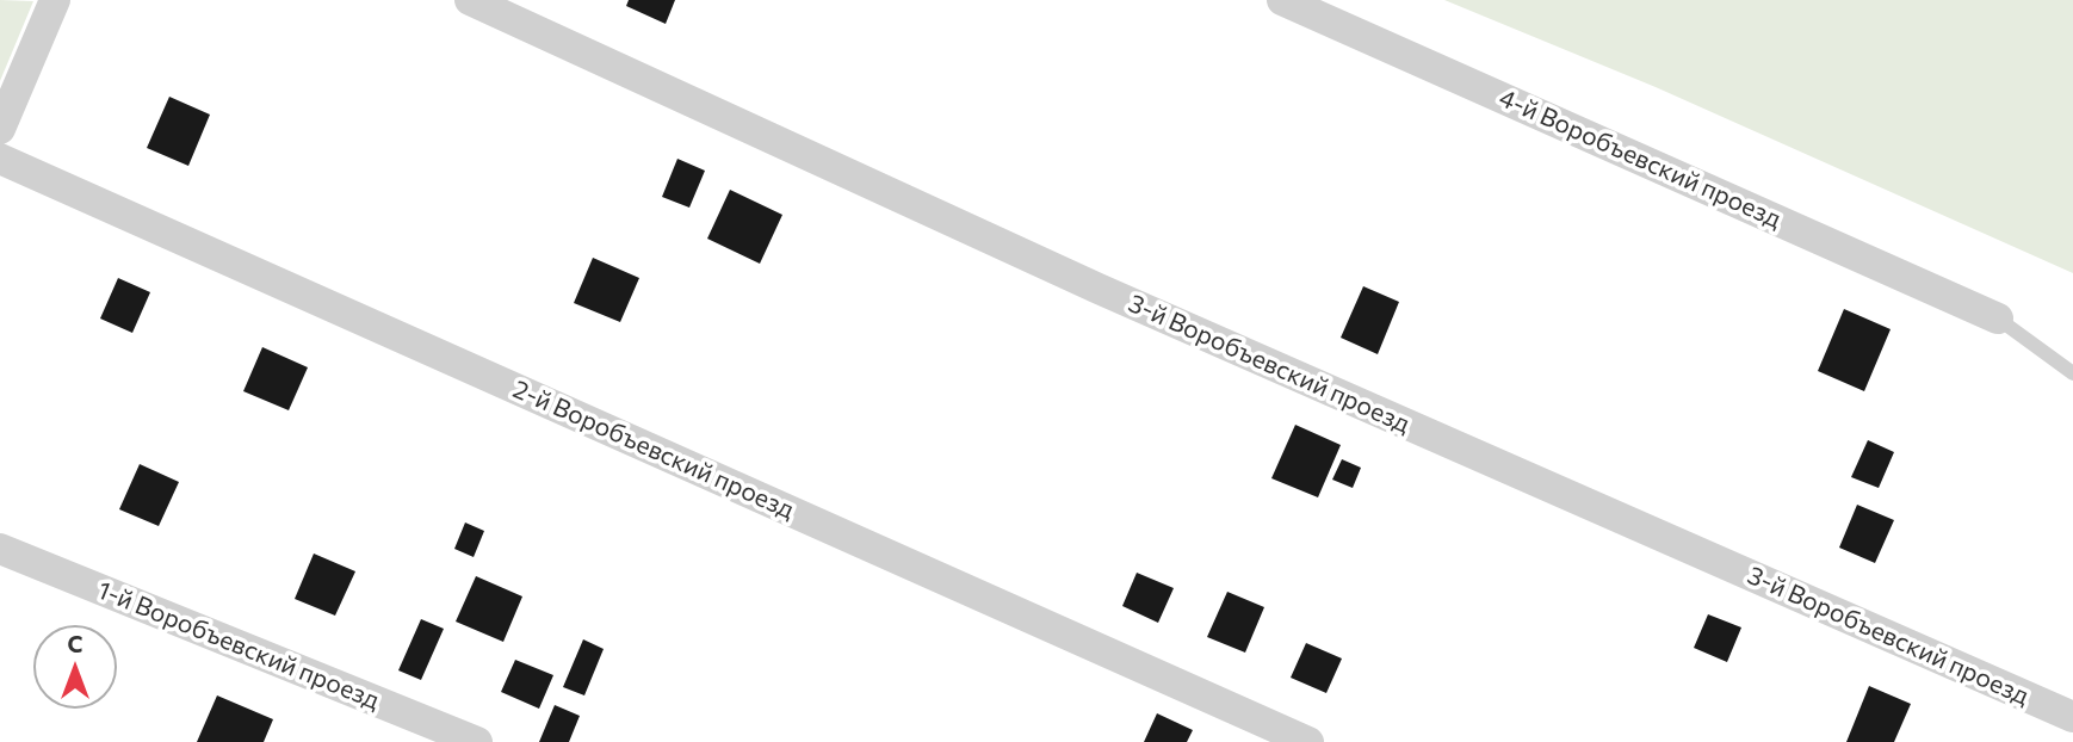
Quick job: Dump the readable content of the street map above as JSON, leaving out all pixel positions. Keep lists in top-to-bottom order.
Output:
{
  "streets": {
    "street": [
      "4-й Воробъевский проезд",
      "3-й Воробъевский проезд",
      "2-й Воробъевский проезд",
      "1-й Воробъевский проезд"
    ]
  },
  "north": "top"
}
